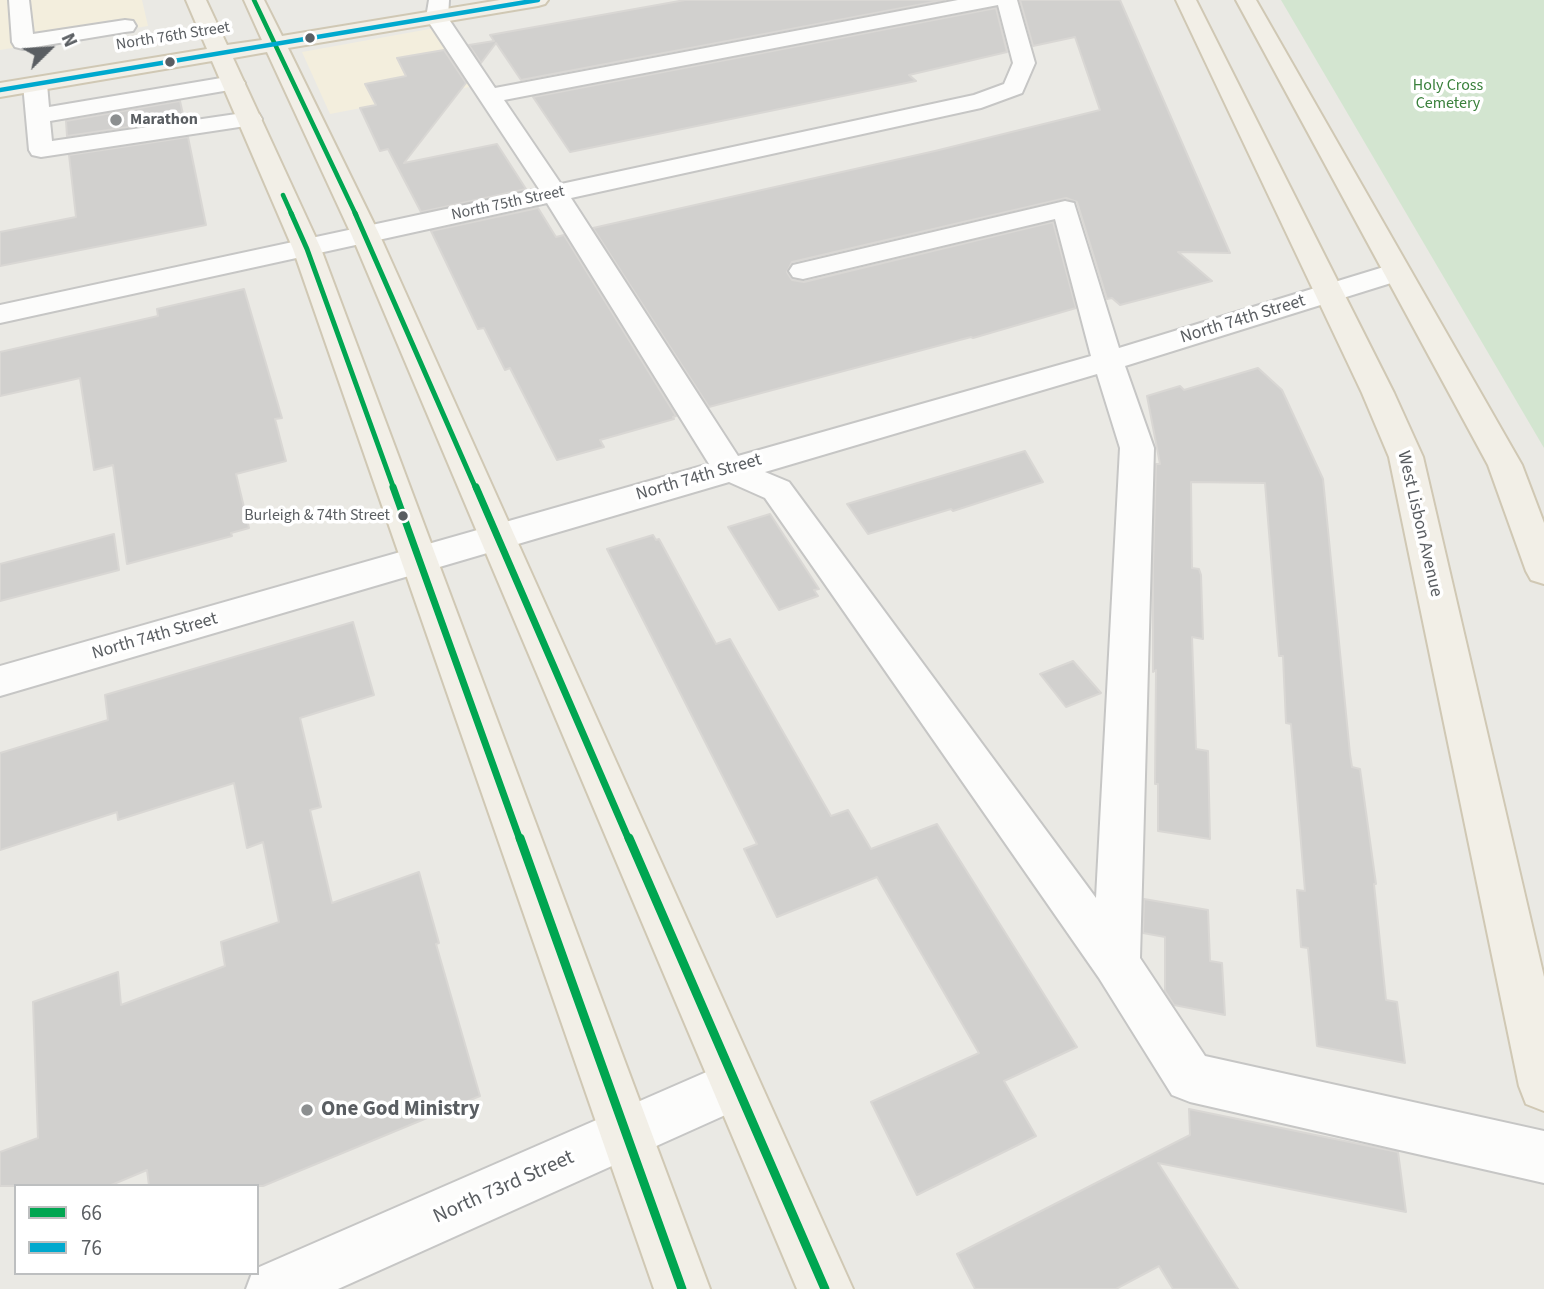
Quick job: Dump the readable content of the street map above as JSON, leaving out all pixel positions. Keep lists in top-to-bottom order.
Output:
{
  "streets": {
    "main road": ["North 76th Street", "West Lisbon Avenue"],
    "street": ["North 75th Street", "North 74th Street", "North 73rd Street"]
  },
  "crossings": [
    ["North 74th Street", "West Lisbon Avenue"]
  ],
  "parks": ["Holy Cross Cemetery"],
  "places": ["Marathon", "Burleigh & 74th Street", "One God Ministry"],
  "lines": ["transit line 66", "transit line 76"],
  "legend": ["66", "76"],
  "north": "top right"
}
